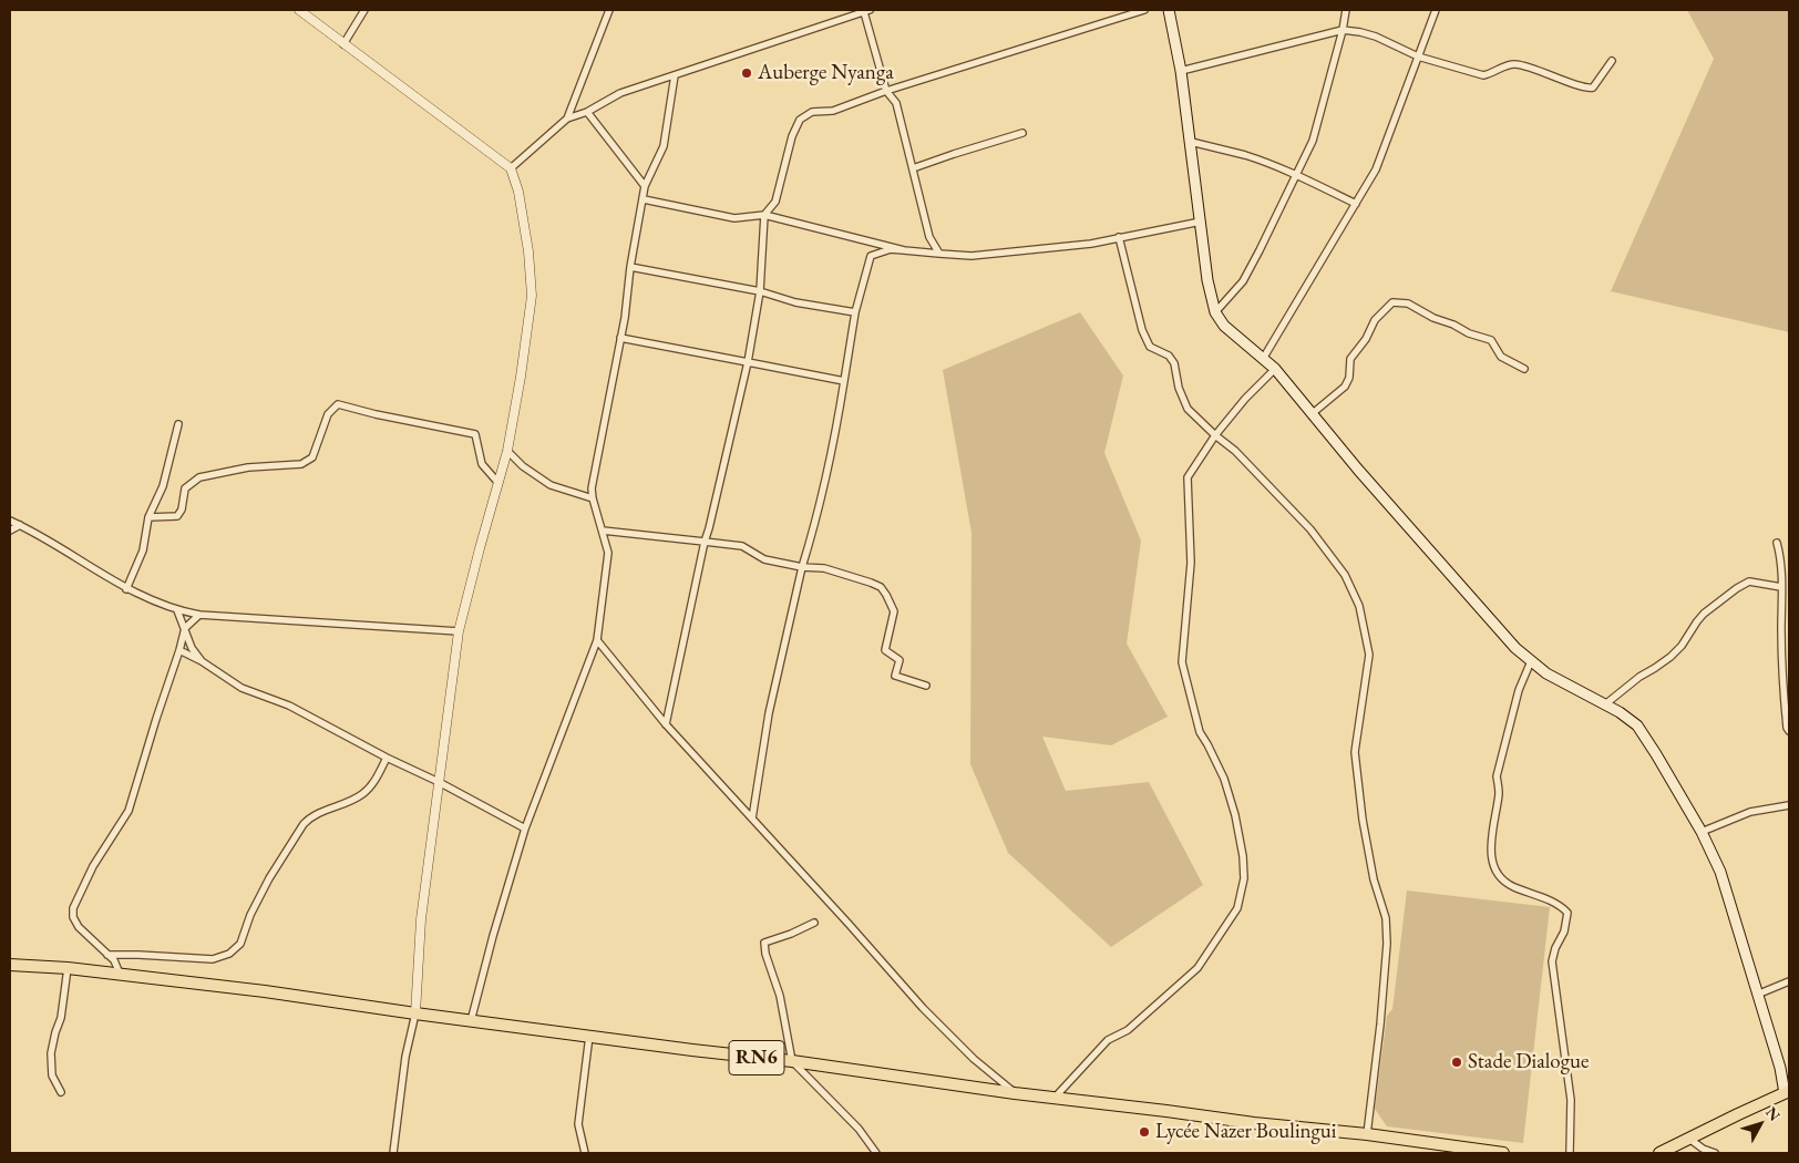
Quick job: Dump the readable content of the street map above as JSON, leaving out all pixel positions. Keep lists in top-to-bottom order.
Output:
{
  "streets": {
    "highway": ["RN6"]
  },
  "places": ["Auberge Nyanga", "Stade Dialogue", "Lycée Nazer Boulingui"],
  "north": "top right"
}
